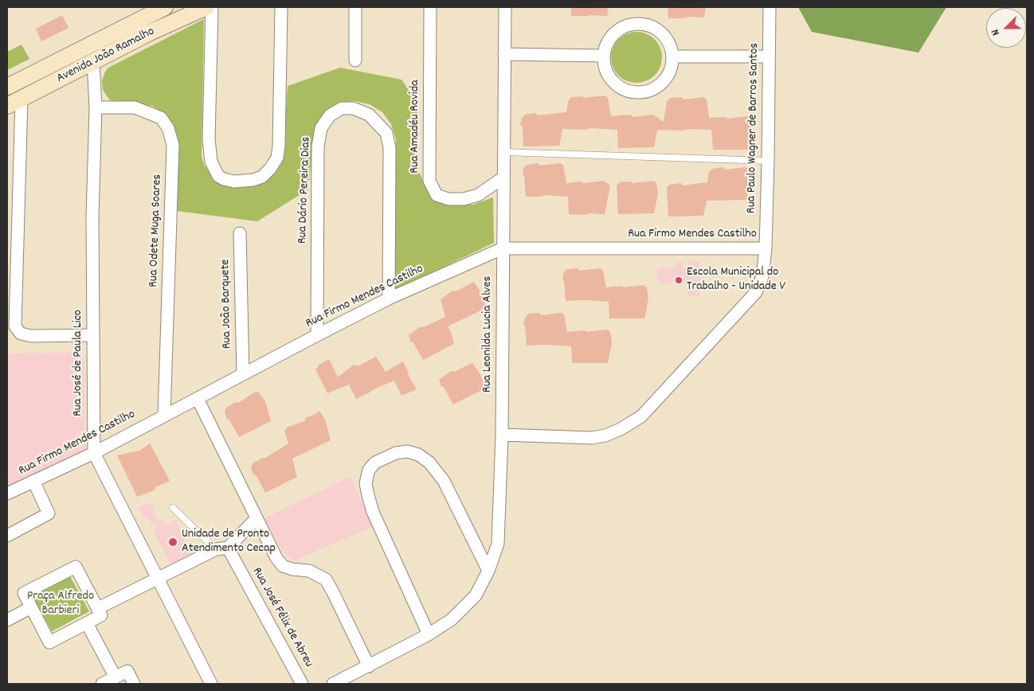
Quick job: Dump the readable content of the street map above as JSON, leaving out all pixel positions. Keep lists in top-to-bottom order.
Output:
{
  "streets": {
    "street": [
      "Avenida João Ramalho",
      "Rua Amadéu Rovida",
      "Rua Paulo Wagner de Barros Santos",
      "Rua Dário Pereira Dias",
      "Rua Odete Muga Soares",
      "Rua Firmo Mendes Castilho",
      "Rua João Barquete",
      "Rua Leonilda Lucia Alves",
      "Rua José de Paula Lico",
      "Rua José Félix de Abreu"
    ]
  },
  "crossings": [
    ["Avenida João Ramalho", "Rua José de Paula Lico"],
    ["Rua Amadéu Rovida", "Rua Leonilda Lucia Alves"],
    ["Rua Paulo Wagner de Barros Santos", "Rua Firmo Mendes Castilho"],
    ["Rua Paulo Wagner de Barros Santos", "Rua Leonilda Lucia Alves"],
    ["Rua Dário Pereira Dias", "Rua Firmo Mendes Castilho"],
    ["Rua Odete Muga Soares", "Rua Firmo Mendes Castilho"],
    ["Rua Odete Muga Soares", "Rua José de Paula Lico"],
    ["Rua Firmo Mendes Castilho", "Rua João Barquete"],
    ["Rua Firmo Mendes Castilho", "Rua Leonilda Lucia Alves"],
    ["Rua Firmo Mendes Castilho", "Rua José de Paula Lico"]
  ],
  "parks": ["Praça Alfredo Barbieri"],
  "places": ["Escola Municipal do Trabalho - Unidade V", "Unidade de Pronto Atendimento Cecap"],
  "north": "bottom left"
}
